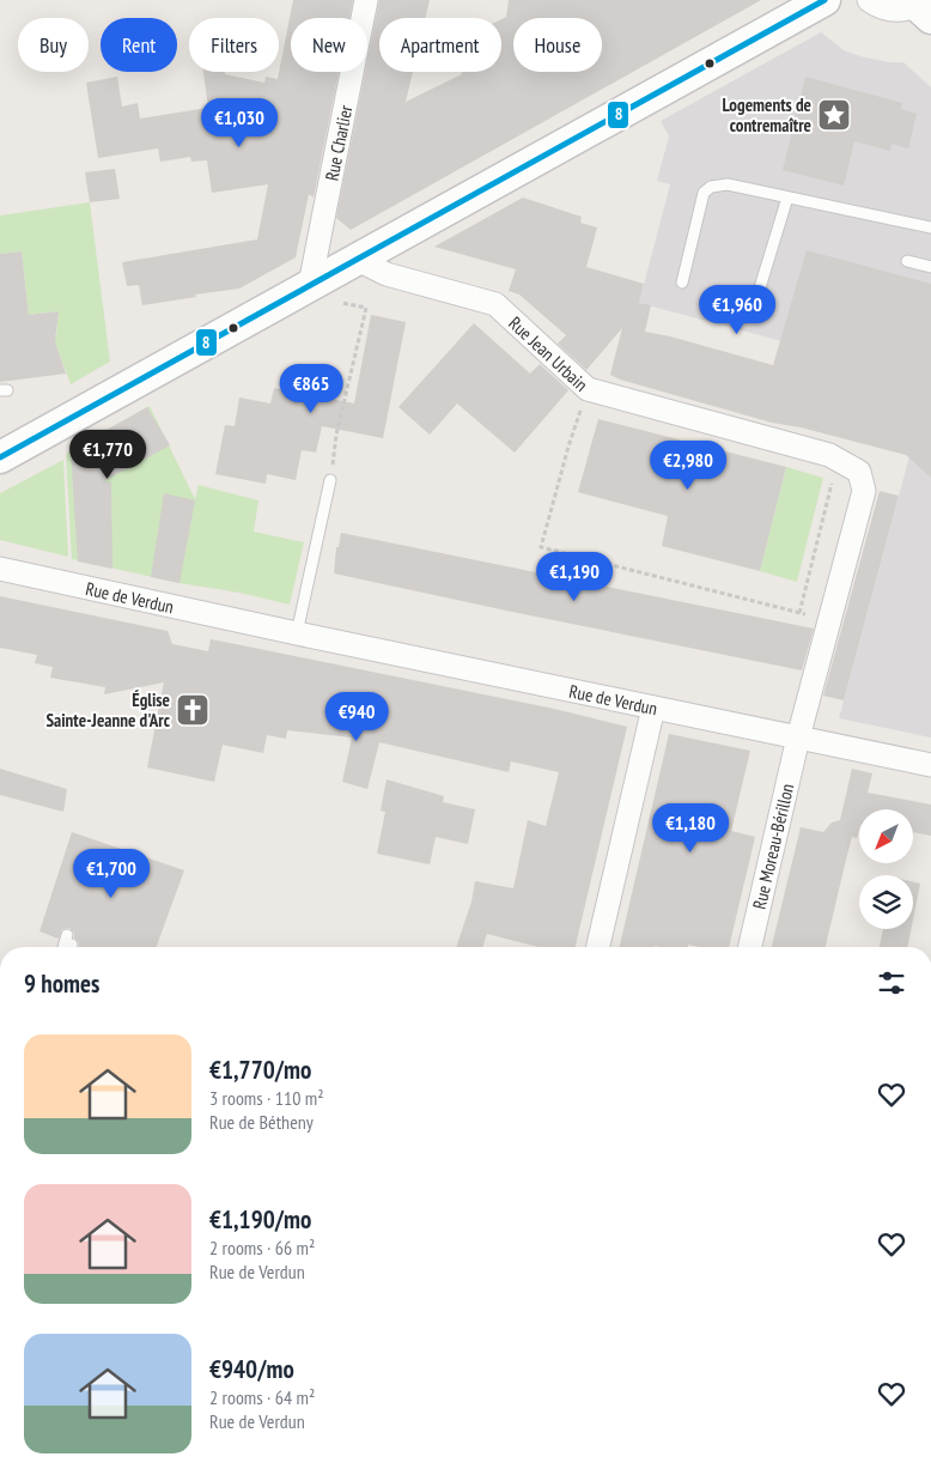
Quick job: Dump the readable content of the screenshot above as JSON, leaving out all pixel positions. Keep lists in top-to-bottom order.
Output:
{
  "streets": {
    "street": [
      "Rue Charlier",
      "Rue Jean Urbain",
      "Rue de Verdun",
      "Rue Moreau-Bérillon"
    ]
  },
  "crossings": [
    ["Rue Jean Urbain", "Rue de Verdun"],
    ["Rue Jean Urbain", "Rue Moreau-Bérillon"],
    ["Rue de Verdun", "Rue Moreau-Bérillon"]
  ],
  "places": {
    "place": ["Logements de contremaître"],
    "church": ["Église Sainte-Jeanne d'Arc"]
  },
  "lines": ["transit line 8"],
  "north": "bottom left",
  "page": {
    "chip": [
      "Buy",
      "Rent",
      "Filters",
      "New",
      "Apartment",
      "House"
    ],
    "price": [
      "€1,030",
      "€1,960",
      "€865",
      "€1,770",
      "€2,980",
      "€1,190",
      "€940",
      "€1,180",
      "€1,700"
    ],
    "heading": "9 homes",
    "list": [
      {
        "name": "€1,770/mo",
        "note": "3 rooms · 110 m² · Rue de Bétheny"
      },
      {
        "name": "€1,190/mo",
        "note": "2 rooms · 66 m² · Rue de Verdun"
      },
      {
        "name": "€940/mo",
        "note": "2 rooms · 64 m² · Rue de Verdun"
      }
    ]
  }
}
